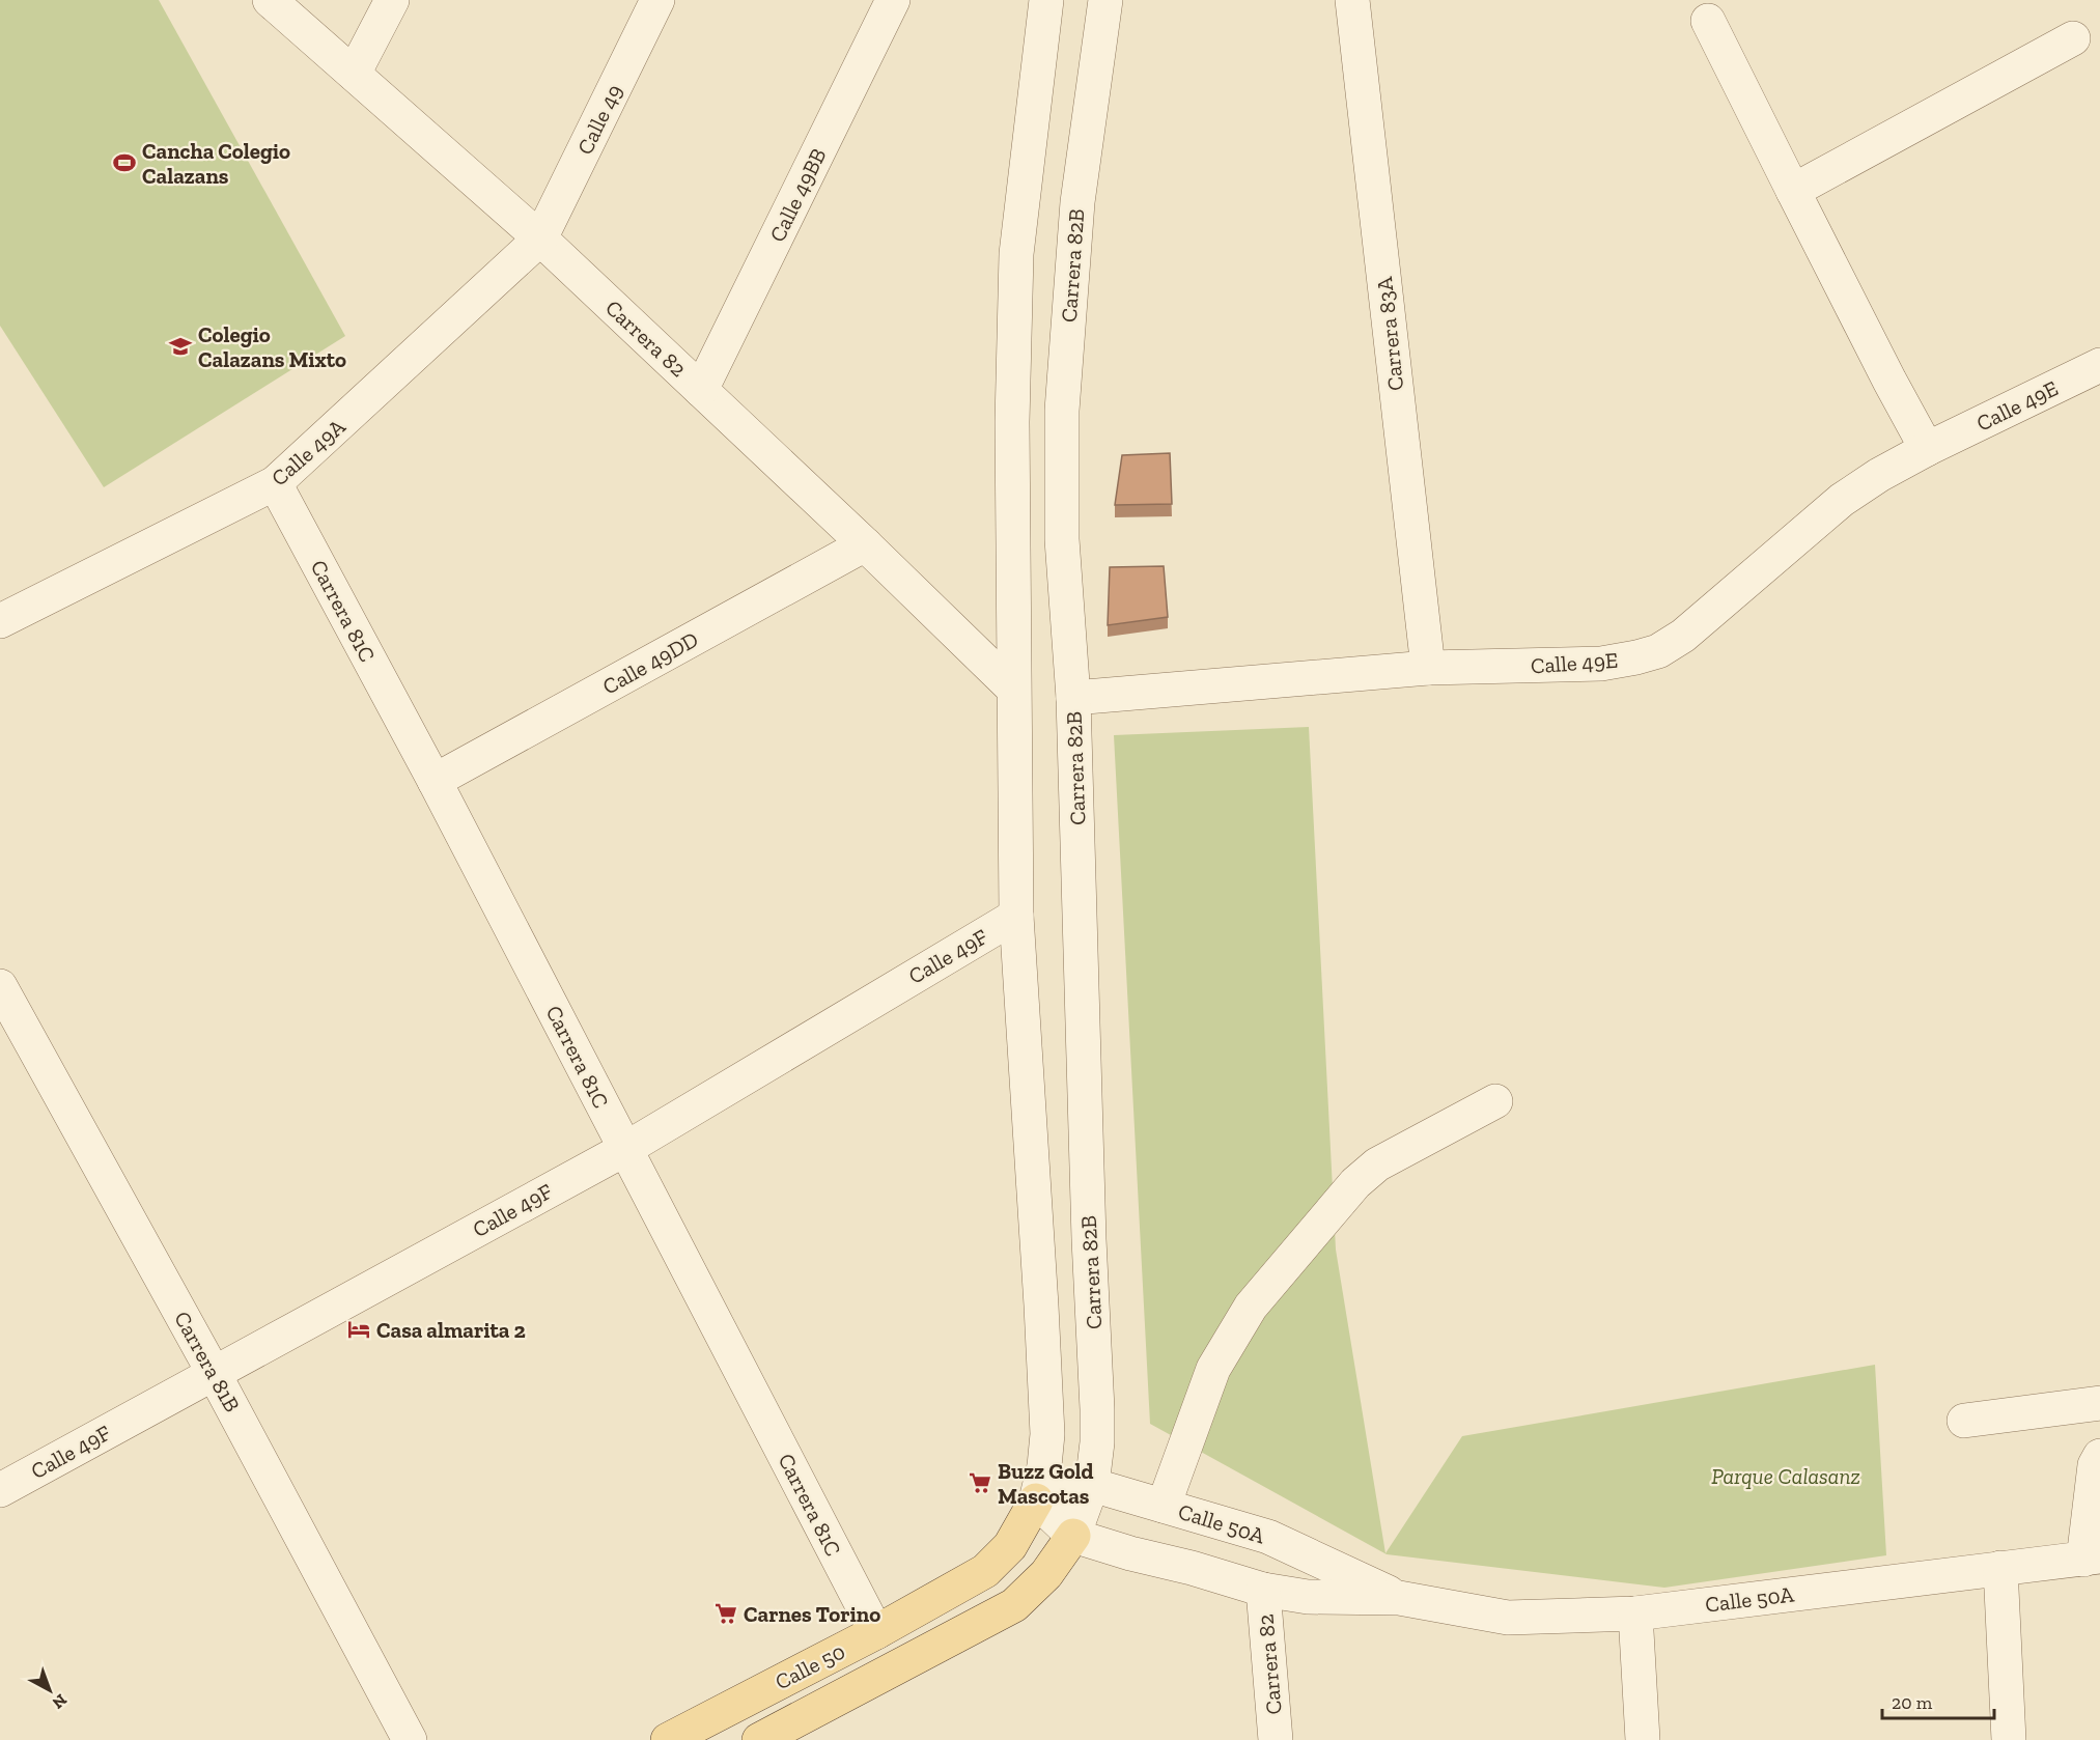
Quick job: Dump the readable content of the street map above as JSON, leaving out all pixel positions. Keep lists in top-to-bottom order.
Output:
{
  "streets": {
    "main road": ["Carrera 82B", "Calle 50"],
    "street": [
      "Calle 49",
      "Calle 49BB",
      "Carrera 83A",
      "Carrera 82",
      "Calle 49E",
      "Calle 49A",
      "Carrera 81C",
      "Calle 49DD",
      "Calle 49F",
      "Carrera 81B",
      "Calle 50A"
    ]
  },
  "crossings": [
    ["Calle 49", "Carrera 82"],
    ["Calle 49", "Calle 49A"],
    ["Calle 49BB", "Carrera 82"],
    ["Carrera 82B", "Calle 49E"],
    ["Carrera 82B", "Calle 50A"],
    ["Carrera 82B", "Calle 50"],
    ["Carrera 83A", "Calle 49E"],
    ["Carrera 82", "Calle 49A"],
    ["Carrera 82", "Calle 49DD"],
    ["Carrera 82", "Calle 50A"],
    ["Calle 49A", "Carrera 81C"],
    ["Carrera 81C", "Calle 49DD"],
    ["Carrera 81C", "Calle 49F"],
    ["Carrera 81C", "Calle 50"],
    ["Calle 49F", "Carrera 81B"]
  ],
  "parks": ["Parque Calasanz"],
  "places": {
    "sports": ["Cancha Colegio Calazans"],
    "school or university": ["Colegio Calazans Mixto"],
    "hotel": ["Casa almarita 2"],
    "supermarket": ["Buzz Gold Mascotas", "Carnes Torino"]
  },
  "scale_bar": "20 m",
  "north": "bottom right"
}
